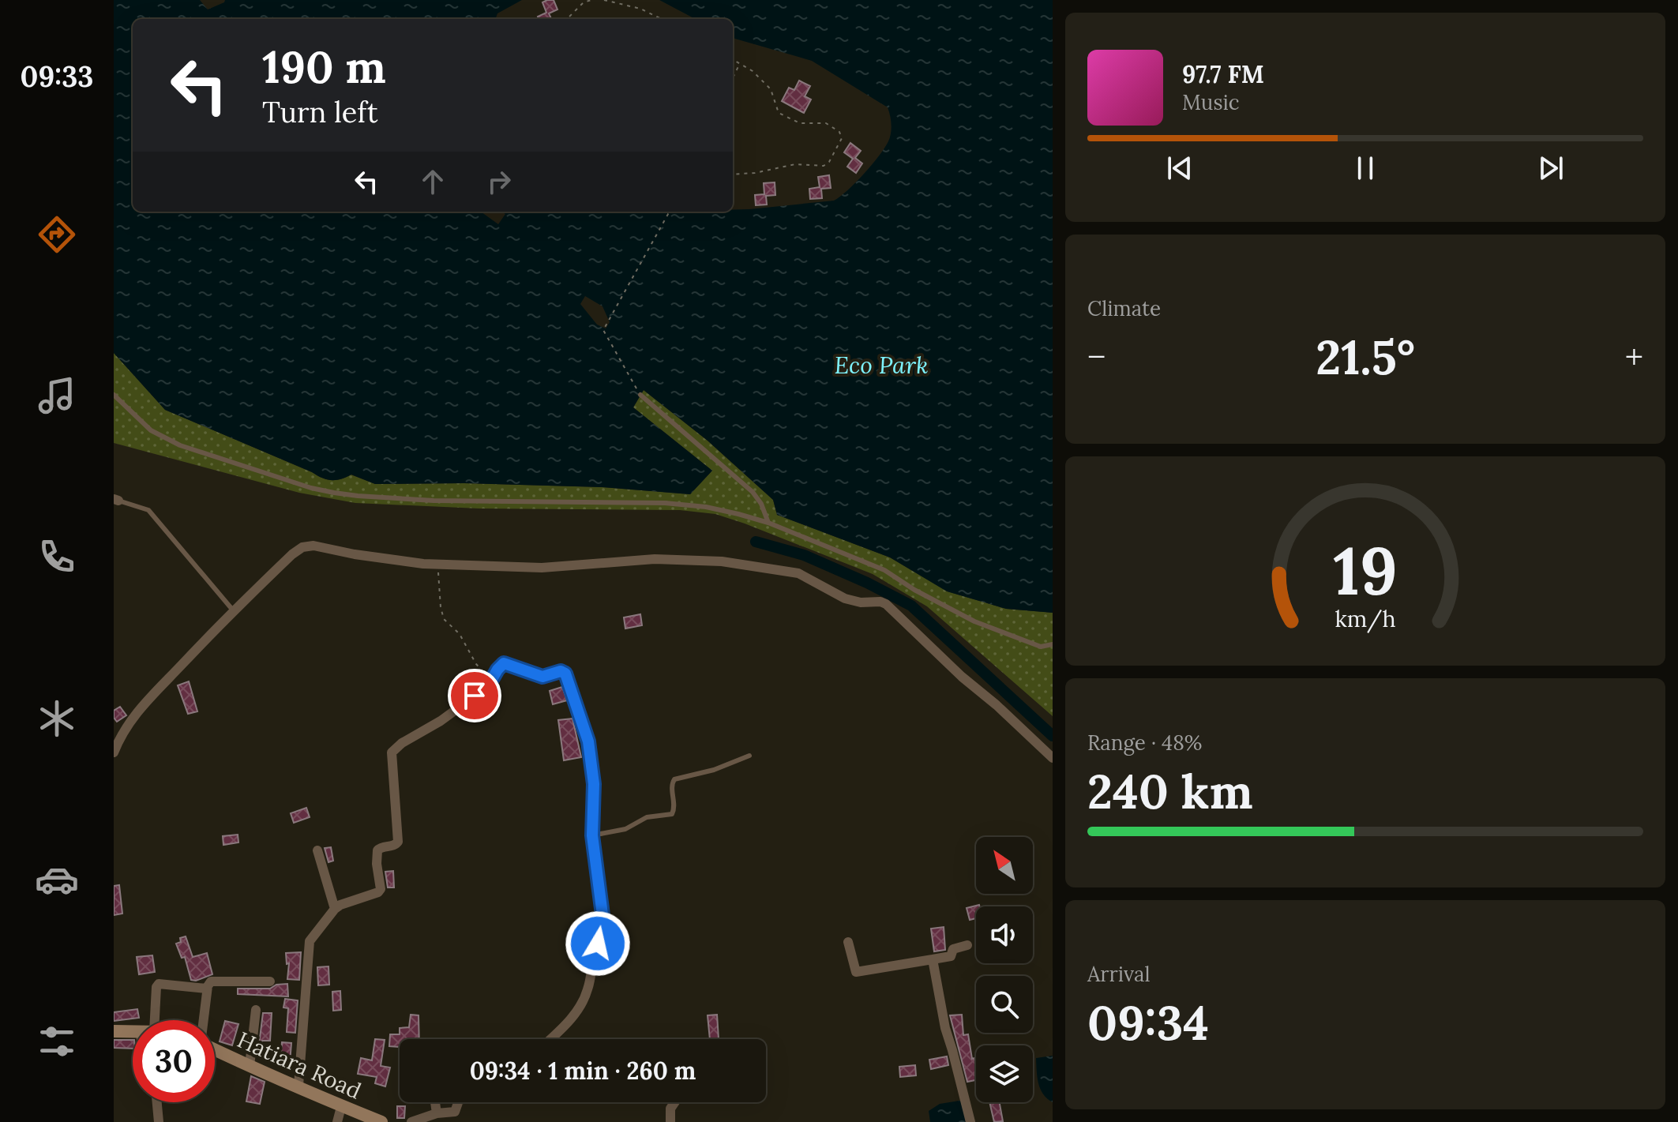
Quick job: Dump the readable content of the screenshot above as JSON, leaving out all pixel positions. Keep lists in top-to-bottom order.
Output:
{
  "streets": {
    "street": ["Hatiara Road"]
  },
  "water": ["Eco Park"],
  "north": "top left",
  "page": {
    "tabs": "09:33",
    "turn": ["190 m", "Turn left"],
    "song": ["97.7 FM", "Music"],
    "tile": [
      "Climate",
      ["Range · 48%", "240 km"],
      ["Arrival", "09:34"]
    ],
    "heat": ["−", "21.5°", "+"],
    "limit": "30",
    "trip": "09:34 · 1 min · 260 m",
    "gauge": ["19", "km/h"]
  }
}
